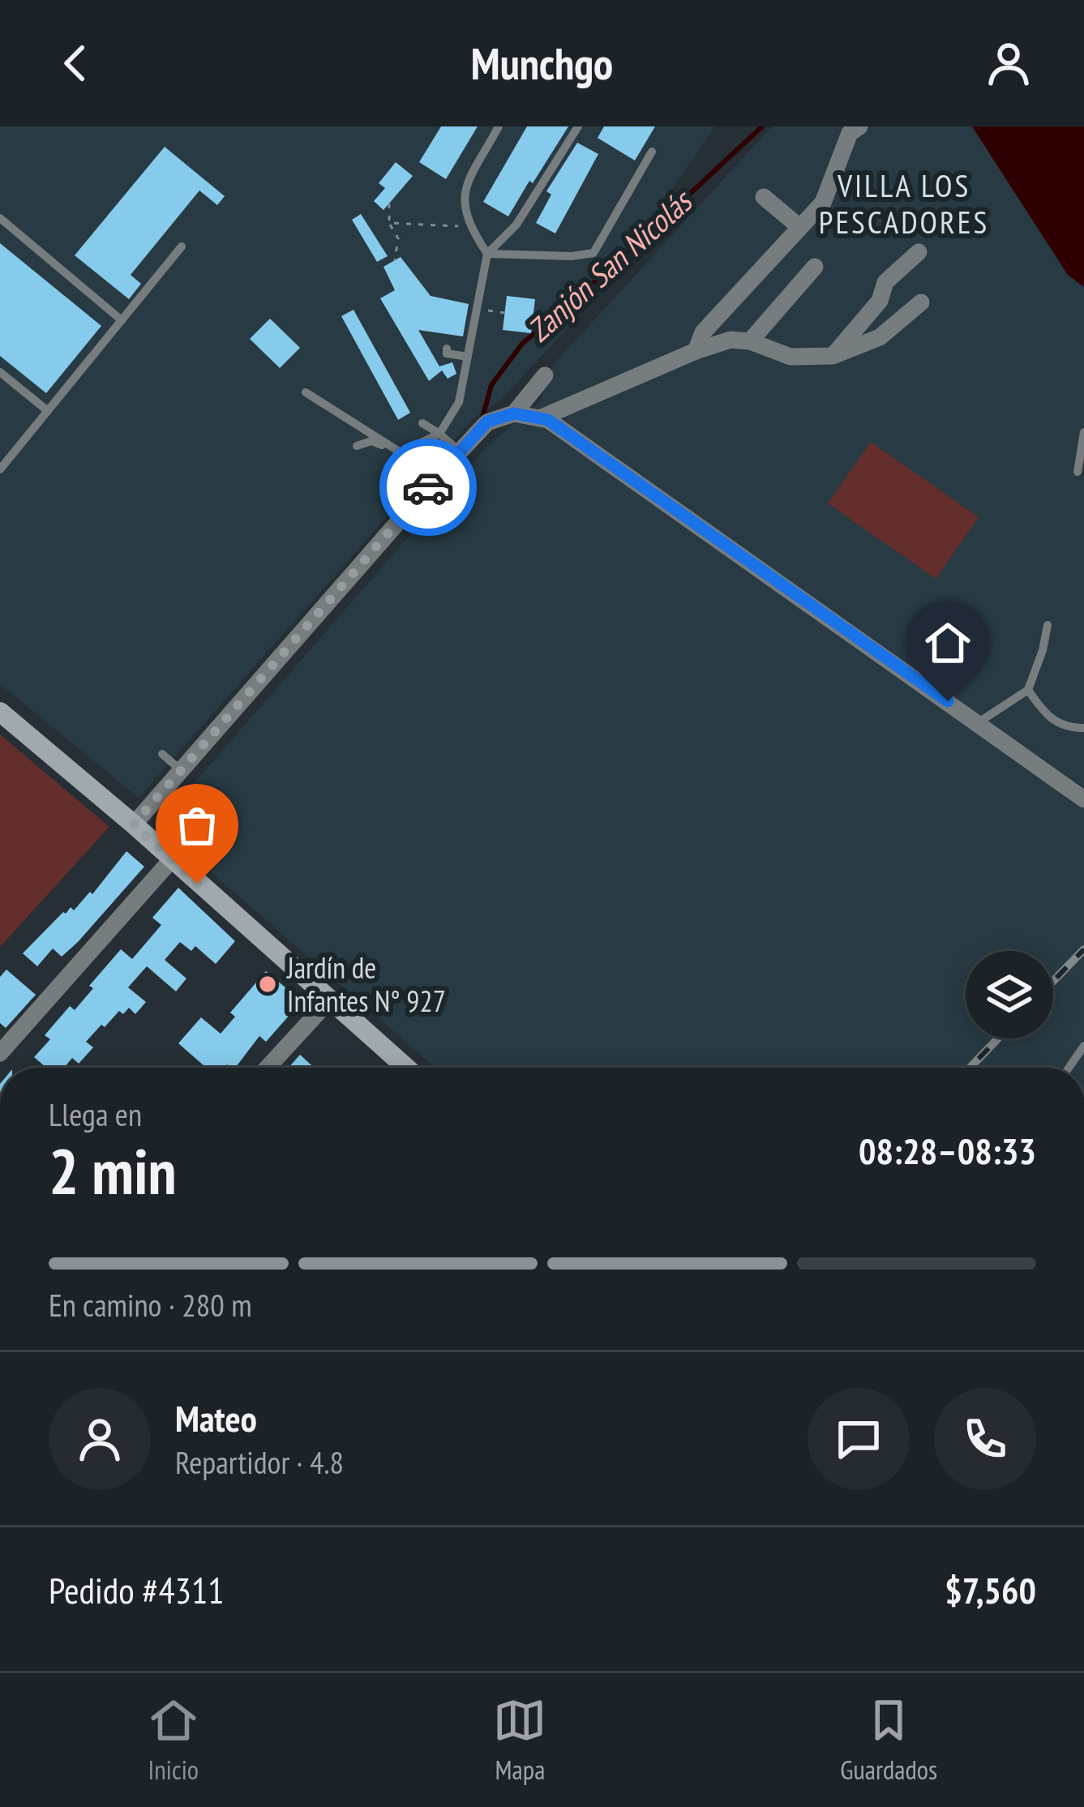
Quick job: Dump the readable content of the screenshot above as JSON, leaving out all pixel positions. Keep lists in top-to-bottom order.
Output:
{
  "districts": ["VILLA LOS PESCADORES"],
  "water": ["Zanjón San Nicolás"],
  "places": ["Jardín de Infantes N° 927"],
  "page": {
    "header": "Munchgo",
    "heading": ["2 min", "Llega en", "08:28–08:33"],
    "panel": [
      "Mateo",
      "Repartidor · 4.8",
      "Pedido #4311",
      "$7,560"
    ],
    "bar": "En camino · 280 m",
    "tabs": ["Inicio", "Mapa", "Guardados"]
  }
}
